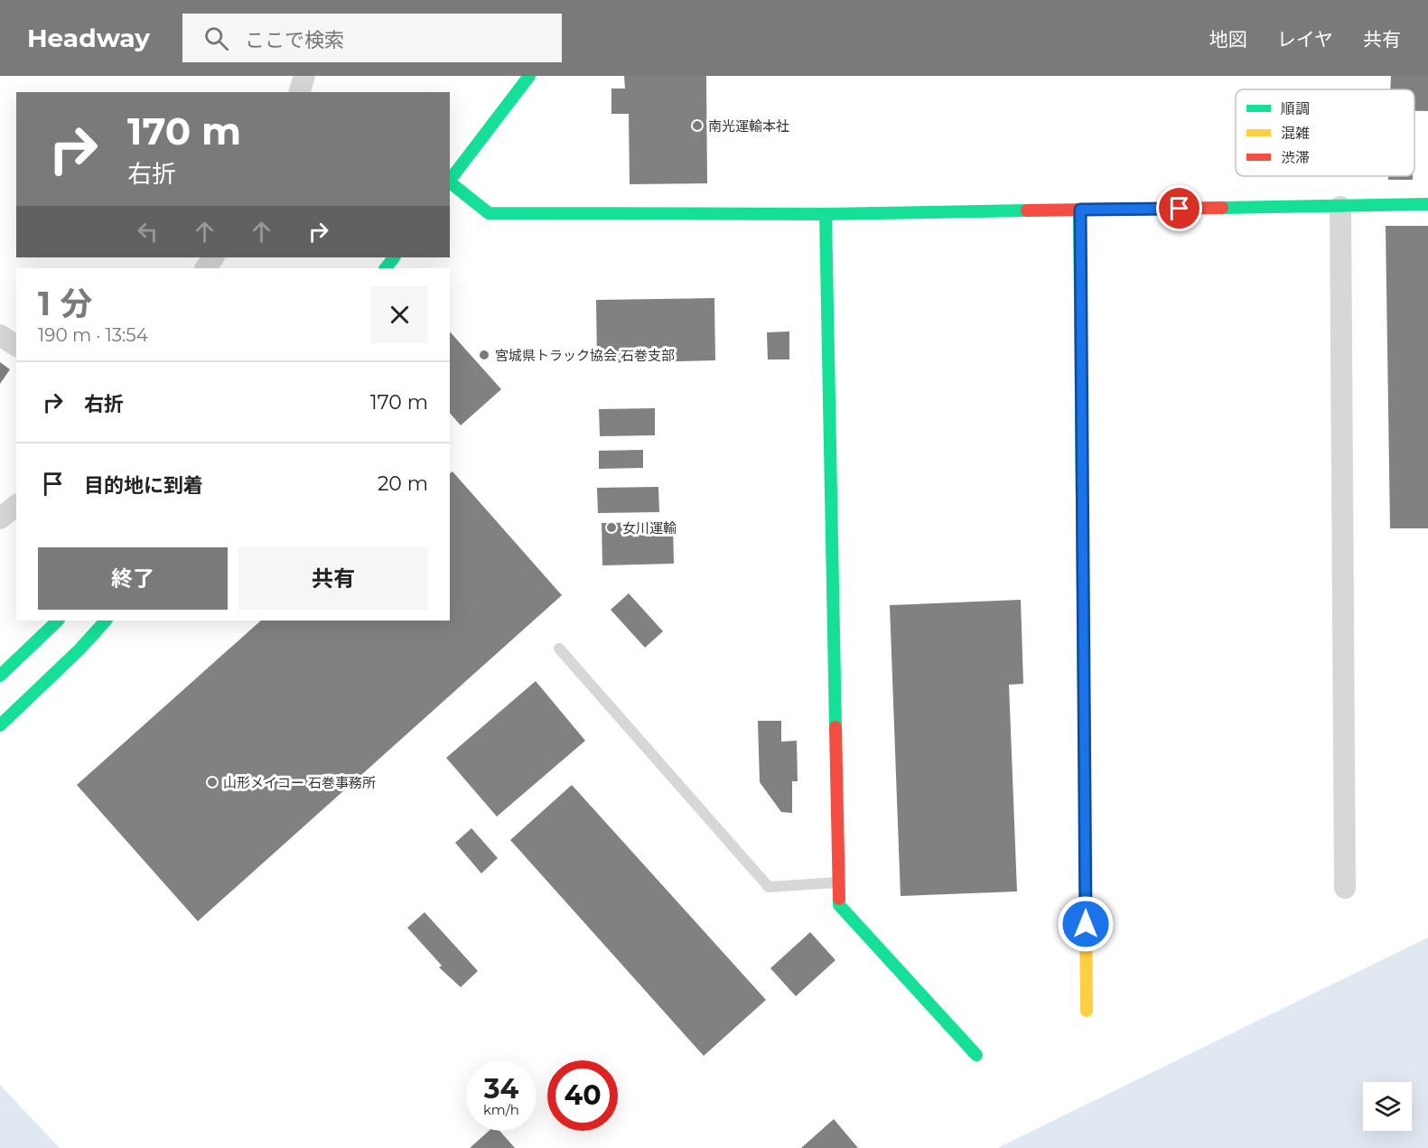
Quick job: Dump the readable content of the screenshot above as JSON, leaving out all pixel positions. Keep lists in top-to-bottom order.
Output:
{
  "places": [
    "南光運輸本社",
    "宮城県トラック協会 石巻支部",
    "女川運輸",
    "山形メイコー 石巻事務所"
  ],
  "legend": ["順調", "混雑", "渋滞"],
  "page": {
    "header": "Headway",
    "search": "ここで検索",
    "nav": ["地図", "レイヤ", "共有"],
    "turn": ["170 m", "右折"],
    "heading": ["1 分", "190 m · 13:54"],
    "list": [
      {
        "name": "右折",
        "value": "170 m"
      },
      {
        "name": "目的地に到着",
        "value": "20 m"
      }
    ],
    "buttons": ["終了", "共有"],
    "speed": "34 km/h",
    "limit": "40"
  }
}
